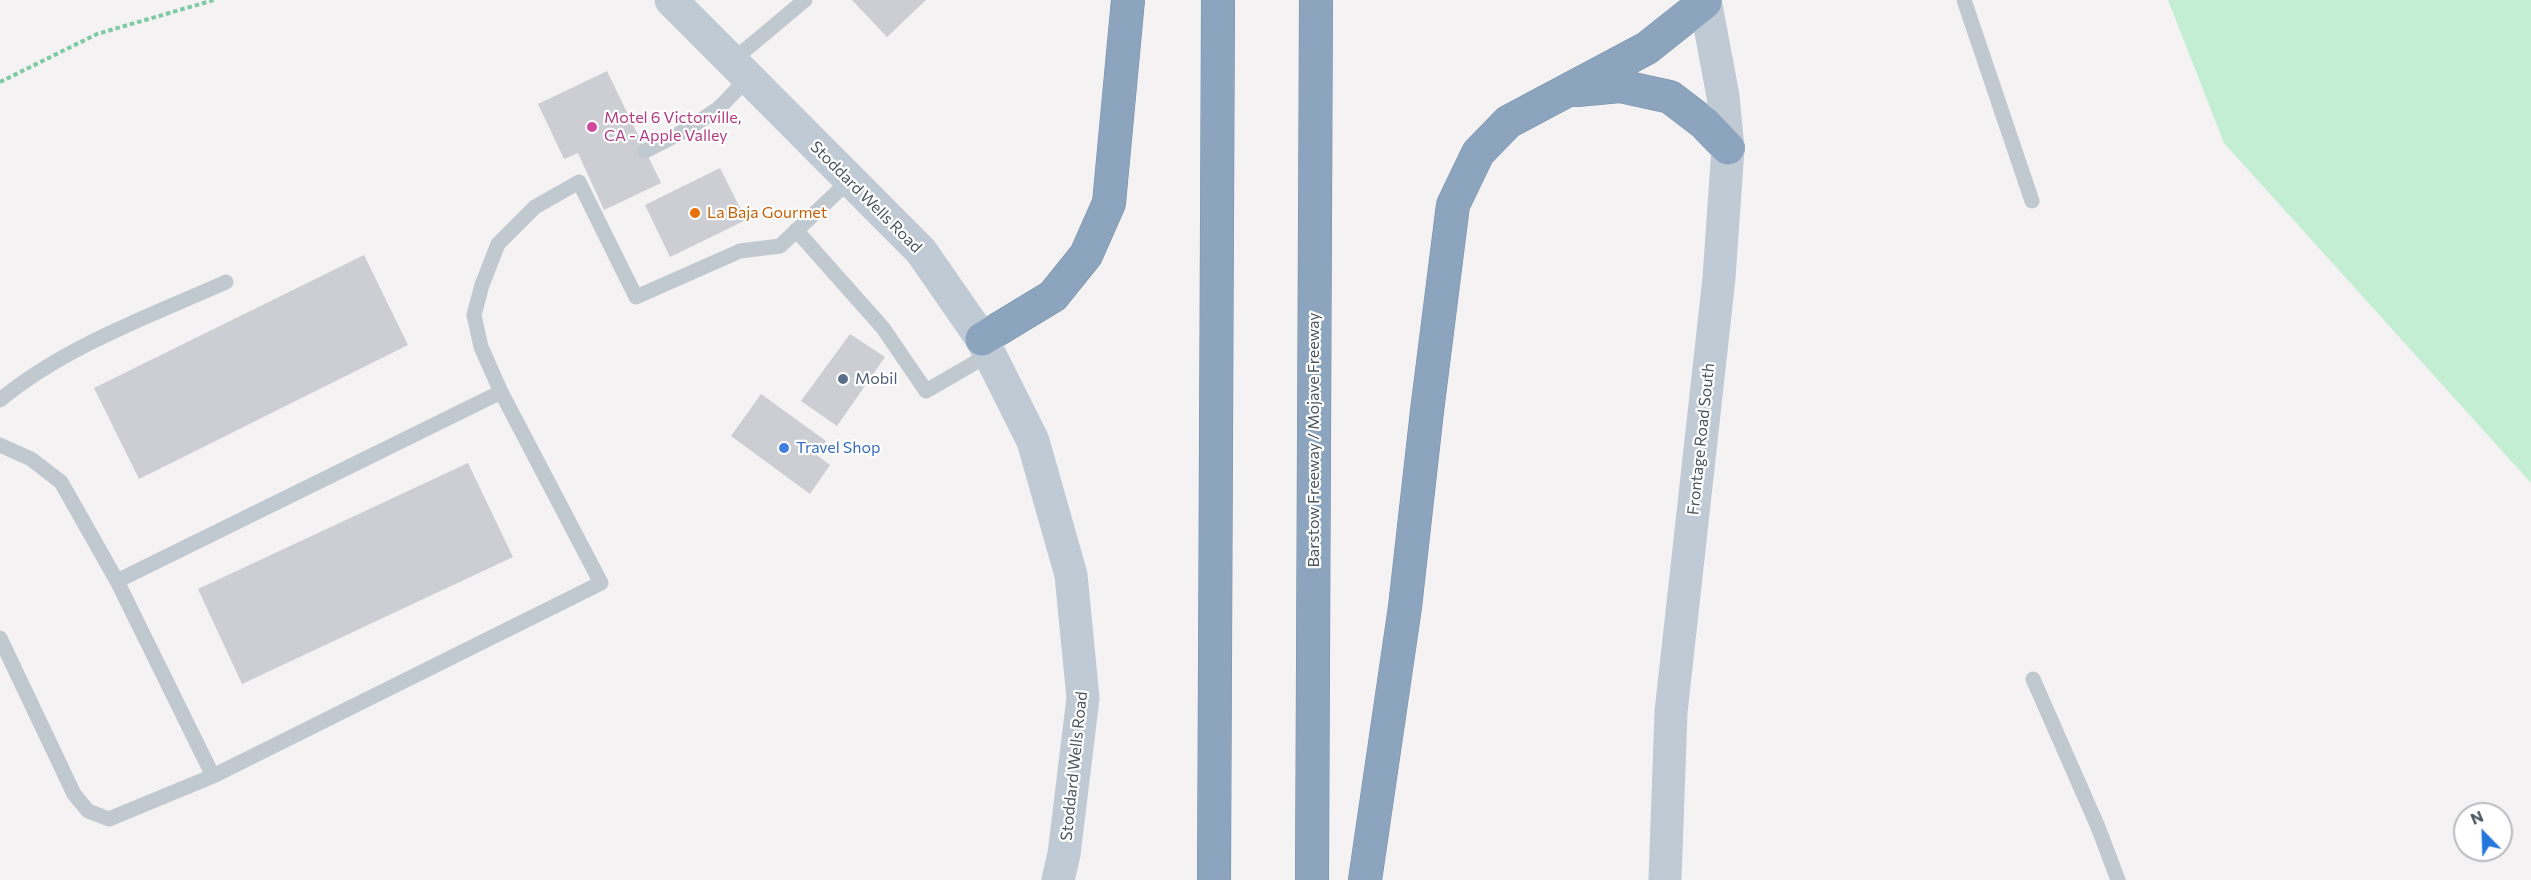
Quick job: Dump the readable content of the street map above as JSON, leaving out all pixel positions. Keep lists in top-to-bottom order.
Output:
{
  "streets": {
    "highway": ["Barstow Freeway / Mojave Freeway"],
    "street": ["Stoddard Wells Road", "Frontage Road South"]
  },
  "places": [
    "Motel 6 Victorville, CA - Apple Valley",
    "La Baja Gourmet",
    "Mobil",
    "Travel Shop"
  ],
  "north": "top left"
}
